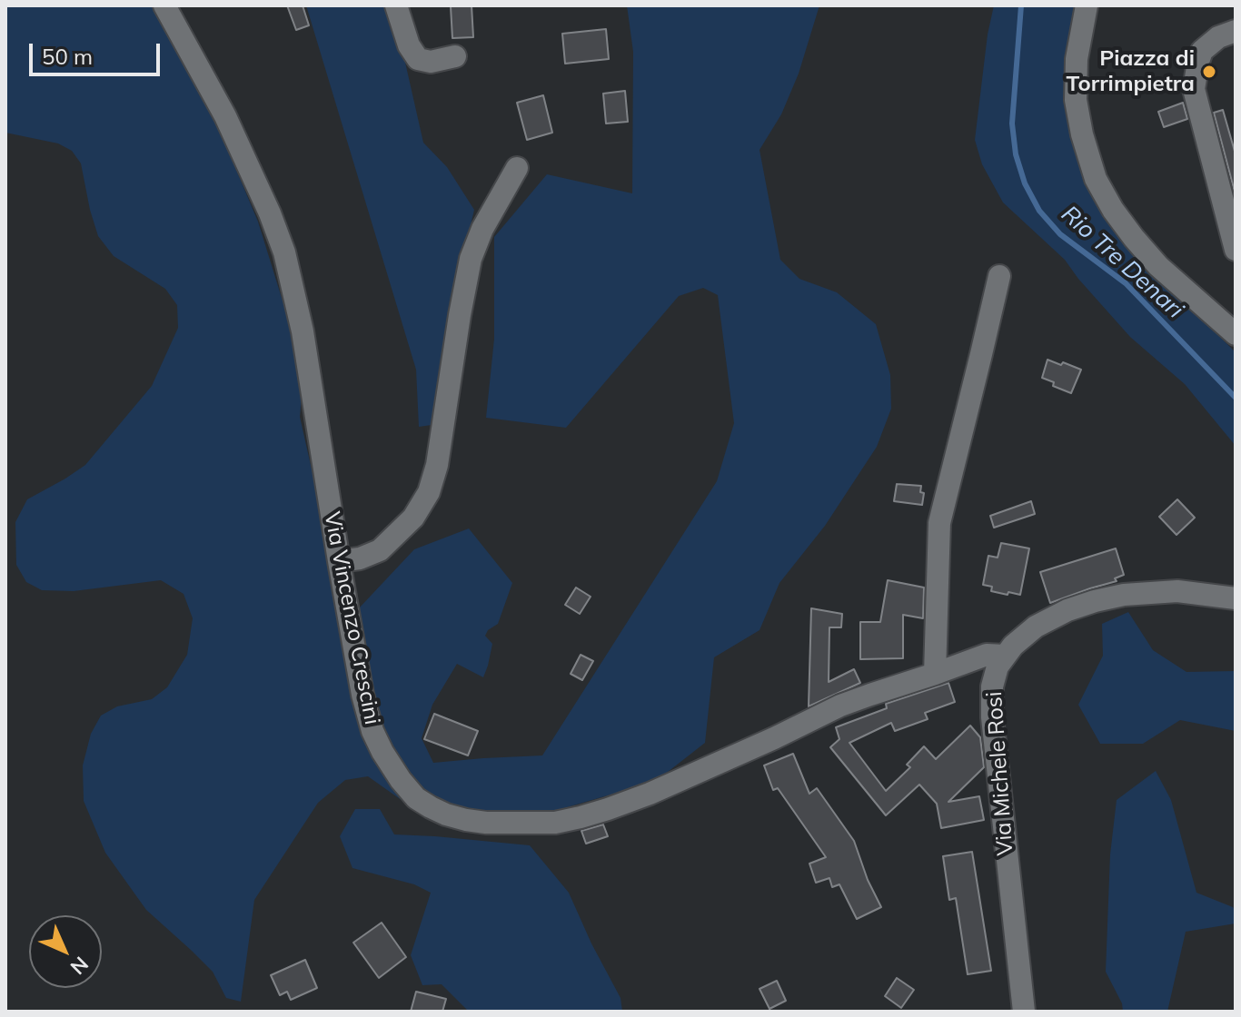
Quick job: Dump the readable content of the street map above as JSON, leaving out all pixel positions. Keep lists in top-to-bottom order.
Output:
{
  "streets": {
    "street": ["Via Vincenzo Crescini", "Via Michele Rosi"]
  },
  "crossings": [
    ["Via Vincenzo Crescini", "Via Michele Rosi"]
  ],
  "water": ["Rio Tre Denari"],
  "places": ["Piazza di Torrimpietra"],
  "scale_bar": "50 m",
  "north": "bottom right"
}
